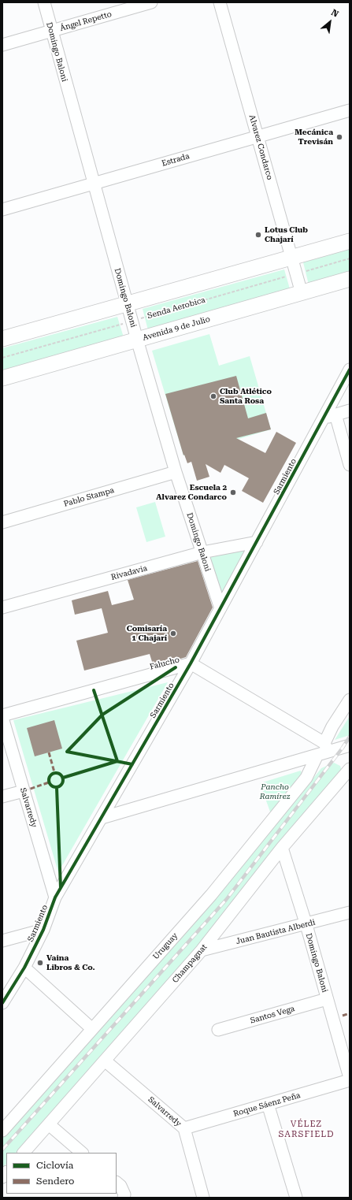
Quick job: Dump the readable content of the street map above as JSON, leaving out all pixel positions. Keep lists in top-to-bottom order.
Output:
{
  "streets": {
    "main road": ["Avenida 9 de Julio"],
    "street": [
      "Ángel Repetto",
      "Domingo Baloni",
      "Alvarez Condarco",
      "Estrada",
      "Sarmiento",
      "Pablo Stampa",
      "Rivadavia",
      "Falucho",
      "Salvarredy",
      "Juan Bautista Alberdi",
      "Uruguay",
      "Champagnat",
      "Santos Vega",
      "Roque Sáenz Peña"
    ],
    "path": ["Senda Aerobica"]
  },
  "crossings": [
    ["Ángel Repetto", "Domingo Baloni"],
    ["Domingo Baloni", "Estrada"],
    ["Domingo Baloni", "Senda Aerobica"],
    ["Domingo Baloni", "Avenida 9 de Julio"],
    ["Domingo Baloni", "Sarmiento"],
    ["Domingo Baloni", "Pablo Stampa"],
    ["Domingo Baloni", "Rivadavia"],
    ["Domingo Baloni", "Juan Bautista Alberdi"],
    ["Domingo Baloni", "Champagnat"],
    ["Domingo Baloni", "Santos Vega"],
    ["Alvarez Condarco", "Estrada"],
    ["Alvarez Condarco", "Senda Aerobica"],
    ["Alvarez Condarco", "Avenida 9 de Julio"],
    ["Sarmiento", "Rivadavia"],
    ["Sarmiento", "Falucho"],
    ["Sarmiento", "Salvarredy"],
    ["Falucho", "Salvarredy"],
    ["Falucho", "Uruguay"],
    ["Salvarredy", "Champagnat"],
    ["Salvarredy", "Roque Sáenz Peña"],
    ["Juan Bautista Alberdi", "Champagnat"]
  ],
  "districts": ["VÉLEZ SARSFIELD"],
  "parks": ["Pancho Ramírez"],
  "places": [
    "Mecánica Trevisán",
    "Lotus Club Chajarí",
    "Club Atlético Santa Rosa",
    "Escuela 2 Alvarez Condarco",
    "Comisaría 1 Chajarí",
    "Vaina Libros & Co."
  ],
  "legend": ["Ciclovía", "Sendero"],
  "north": "top right"
}
